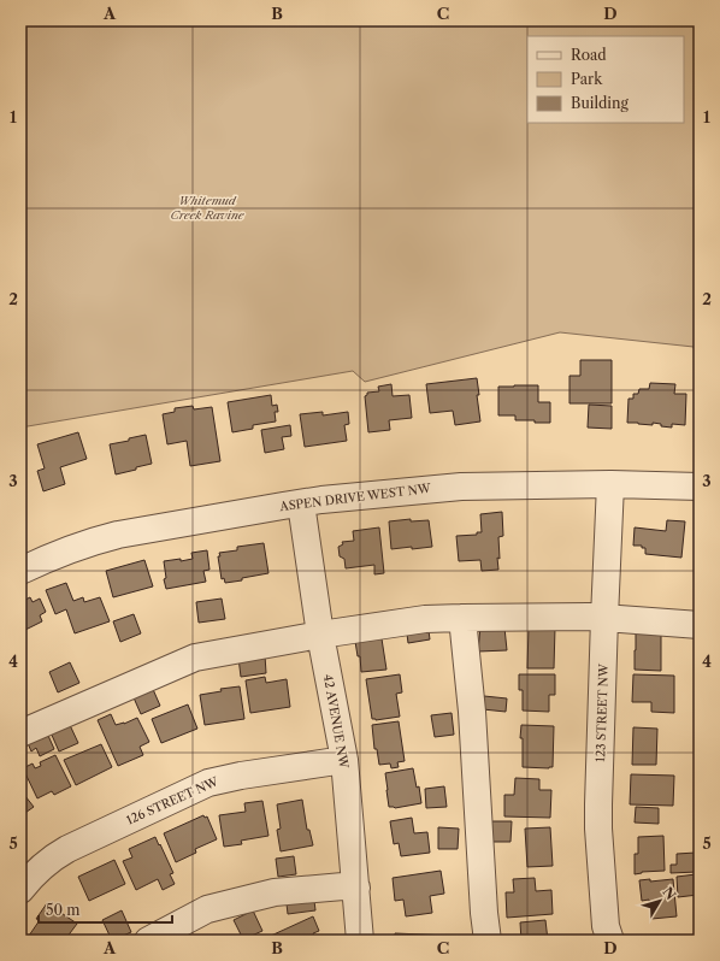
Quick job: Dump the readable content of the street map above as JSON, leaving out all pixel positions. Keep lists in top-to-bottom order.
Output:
{
  "streets": {
    "street": [
      "ASPEN DRIVE WEST NW",
      "123 STREET NW",
      "42 AVENUE NW",
      "126 STREET NW"
    ]
  },
  "crossings": [
    ["ASPEN DRIVE WEST NW", "123 STREET NW"],
    ["ASPEN DRIVE WEST NW", "42 AVENUE NW"],
    ["42 AVENUE NW", "126 STREET NW"]
  ],
  "parks": ["Whitemud Creek Ravine"],
  "legend": ["Road", "Park", "Building"],
  "scale_bar": "50 m",
  "north": "top right",
  "grid": {
    "columns": [
      "A",
      "B",
      "C",
      "D"
    ],
    "rows": [
      "1",
      "2",
      "3",
      "4",
      "5"
    ]
  }
}
